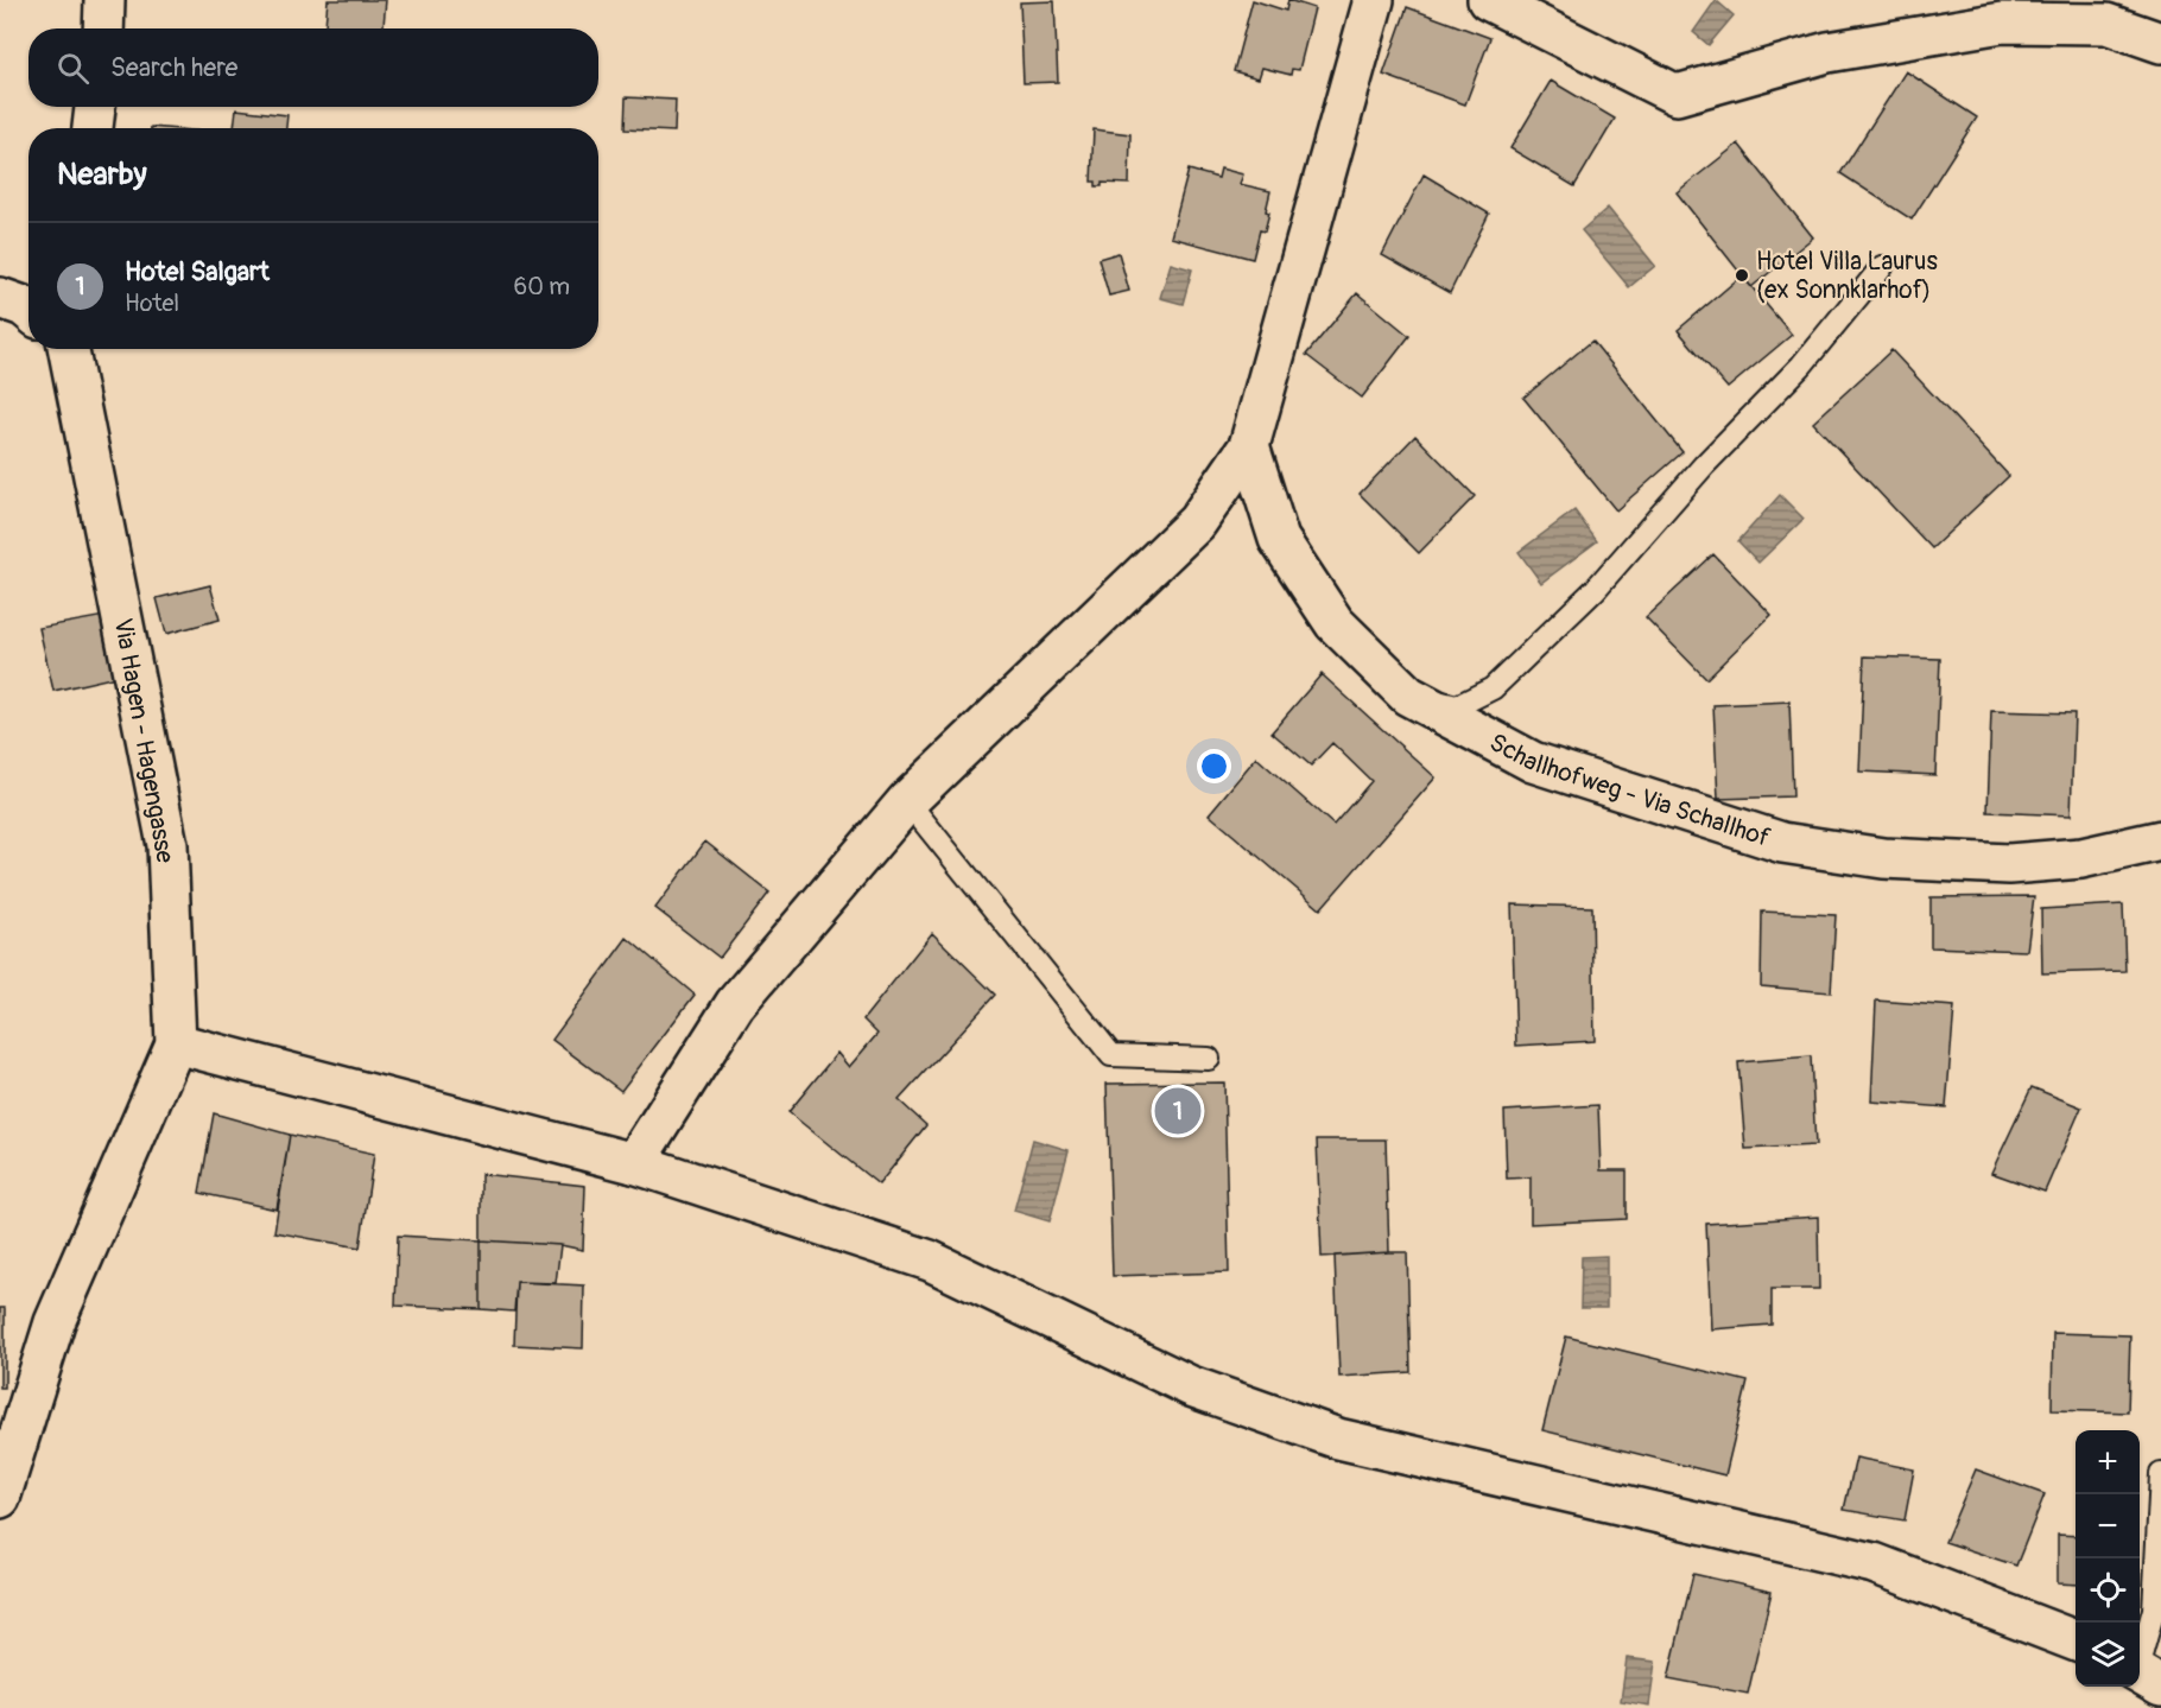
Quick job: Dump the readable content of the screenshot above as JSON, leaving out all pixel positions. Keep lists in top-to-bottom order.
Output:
{
  "streets": {
    "street": ["Via Hagen - Hagengasse", "Schallhofweg - Via Schallhof"]
  },
  "places": ["Hotel Villa Laurus (ex Sonnklarhof)"],
  "page": {
    "search": "Search here",
    "heading": "Nearby",
    "list": [
      {
        "mark": "1",
        "name": "Hotel Salgart",
        "note": "Hotel",
        "value": "60 m"
      }
    ],
    "pins": "1",
    "map_buttons": ["+", "−"]
  }
}
